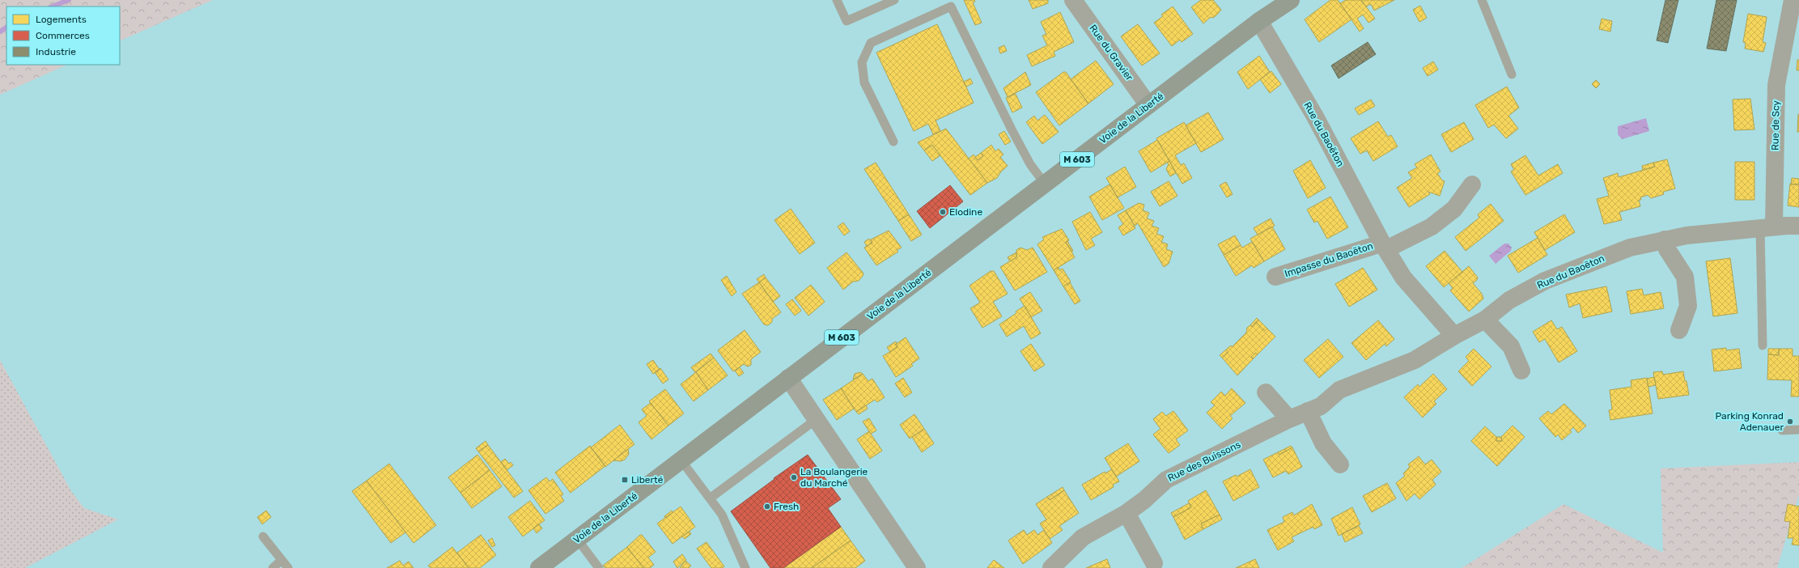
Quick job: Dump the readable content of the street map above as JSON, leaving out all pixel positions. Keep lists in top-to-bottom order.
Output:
{
  "streets": {
    "main road": ["Voie de la Liberté", "M 603"],
    "street": [
      "Rue du Gravier",
      "Rue de Scy",
      "Rue du Baoëton",
      "Impasse du Baoëton",
      "Rue des Buissons"
    ]
  },
  "crossings": [
    ["Rue du Gravier", "Voie de la Liberté"],
    ["Voie de la Liberté", "Rue du Baoëton"],
    ["Voie de la Liberté", "M 603"],
    ["Rue de Scy", "Rue du Baoëton"],
    ["Rue du Baoëton", "M 603"],
    ["Rue du Baoëton", "Impasse du Baoëton"],
    ["Rue du Baoëton", "Rue des Buissons"]
  ],
  "places": {
    "other": [
      "Elodine",
      "Parking Konrad Adenauer",
      "La Boulangerie du Marché",
      "Fresh"
    ],
    "transit": ["Liberté"]
  },
  "legend": ["Logements", "Commerces", "Industrie"]
}
